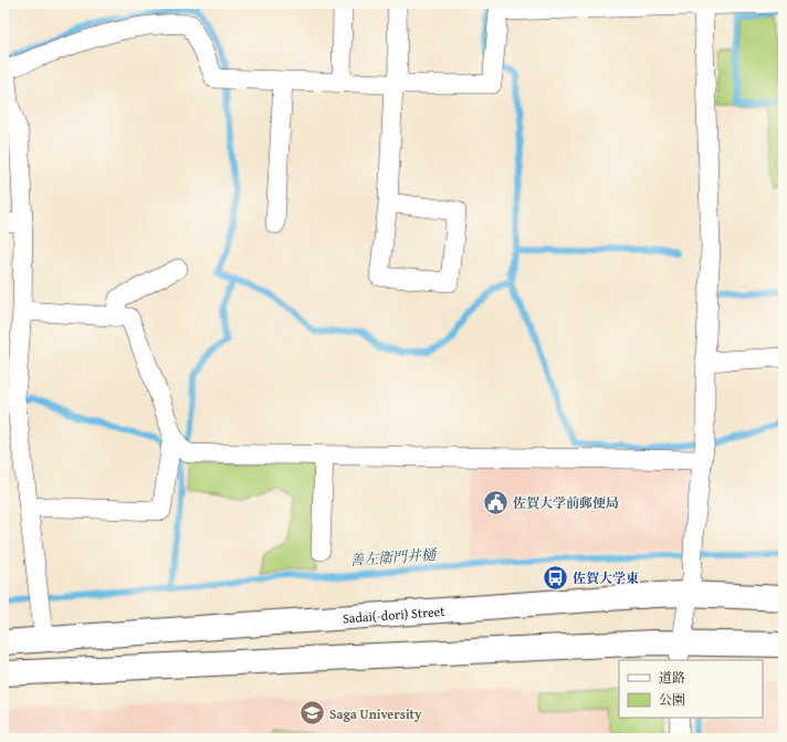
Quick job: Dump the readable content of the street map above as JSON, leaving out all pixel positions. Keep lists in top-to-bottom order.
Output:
{
  "streets": {
    "main road": ["Sadai(-dori) Street"]
  },
  "water": ["善左衛門井樋"],
  "places": {
    "public building": ["佐賀大学前郵便局"],
    "bus stop": ["佐賀大学東"],
    "school or university": ["Saga University"]
  },
  "legend": ["道路", "公園"]
}
